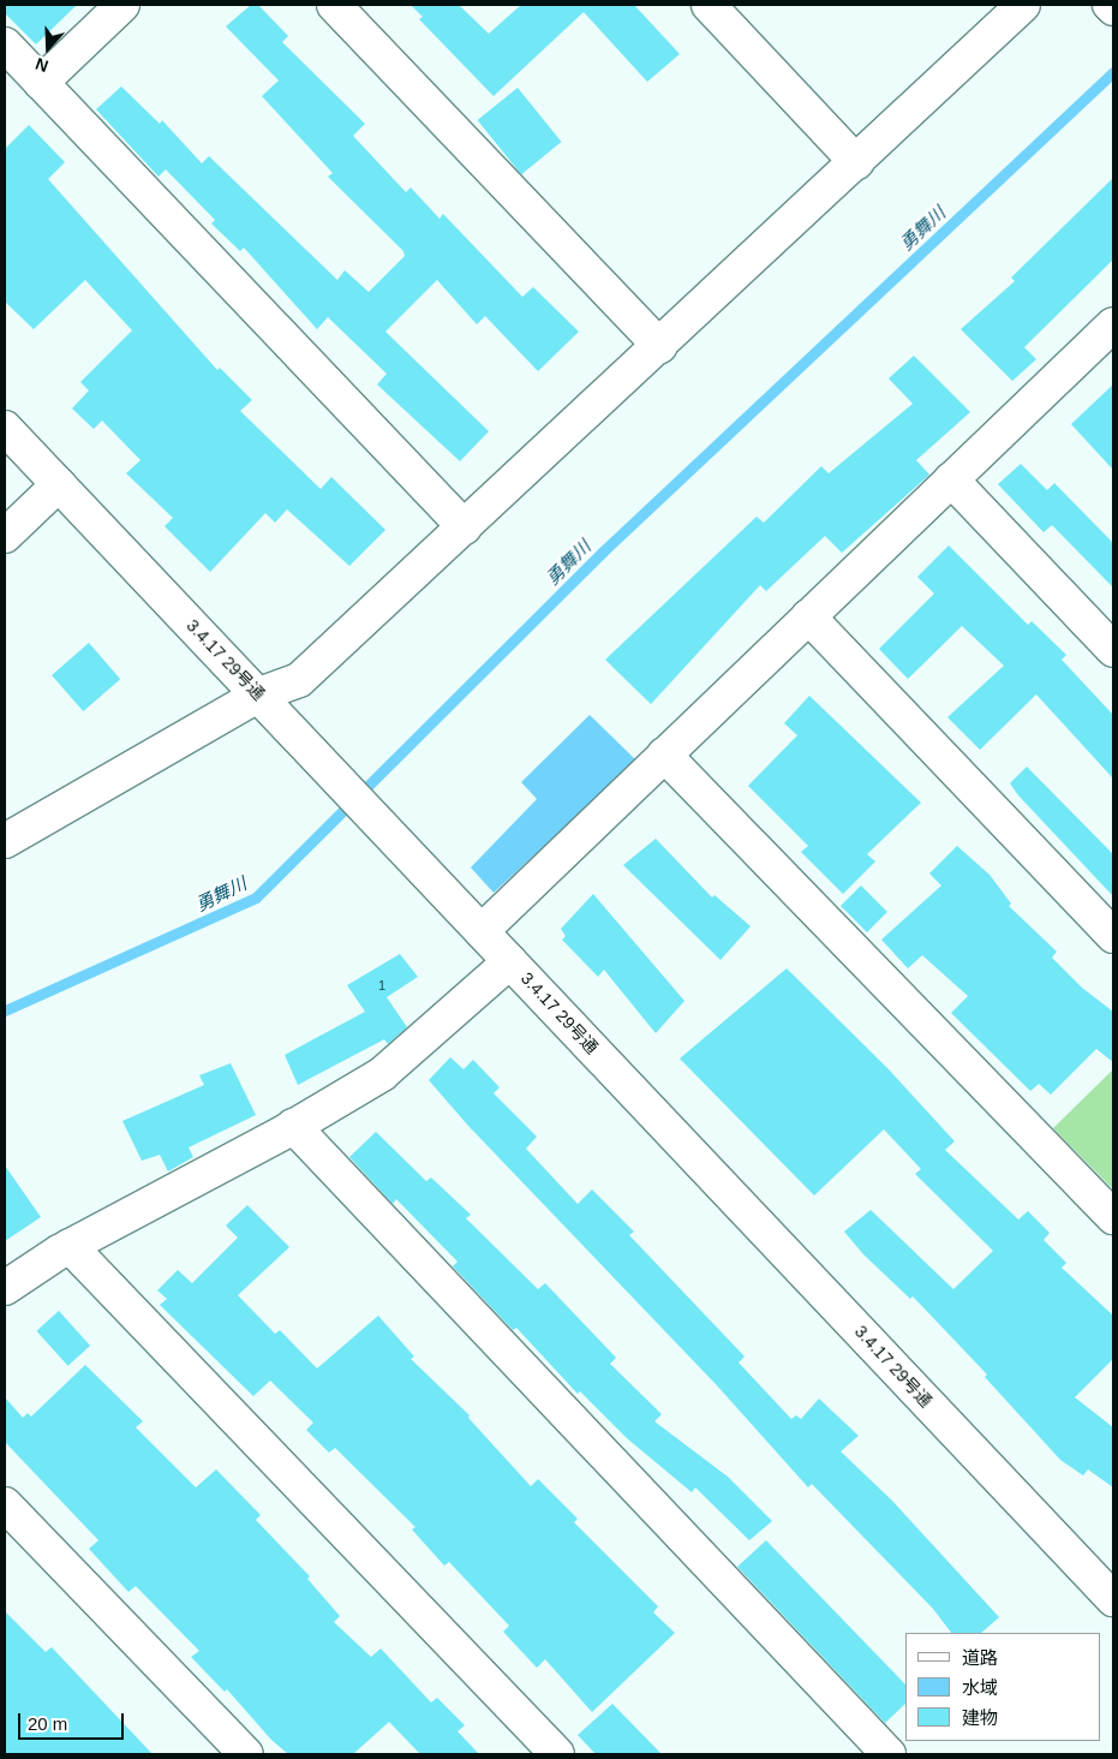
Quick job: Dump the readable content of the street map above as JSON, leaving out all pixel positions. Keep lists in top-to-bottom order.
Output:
{
  "streets": {
    "street": ["3.4.17 29号通"]
  },
  "water": ["勇舞川"],
  "house_numbers": ["1"],
  "legend": ["道路", "水域", "建物"],
  "scale_bar": "20 m",
  "north": "bottom"
}
